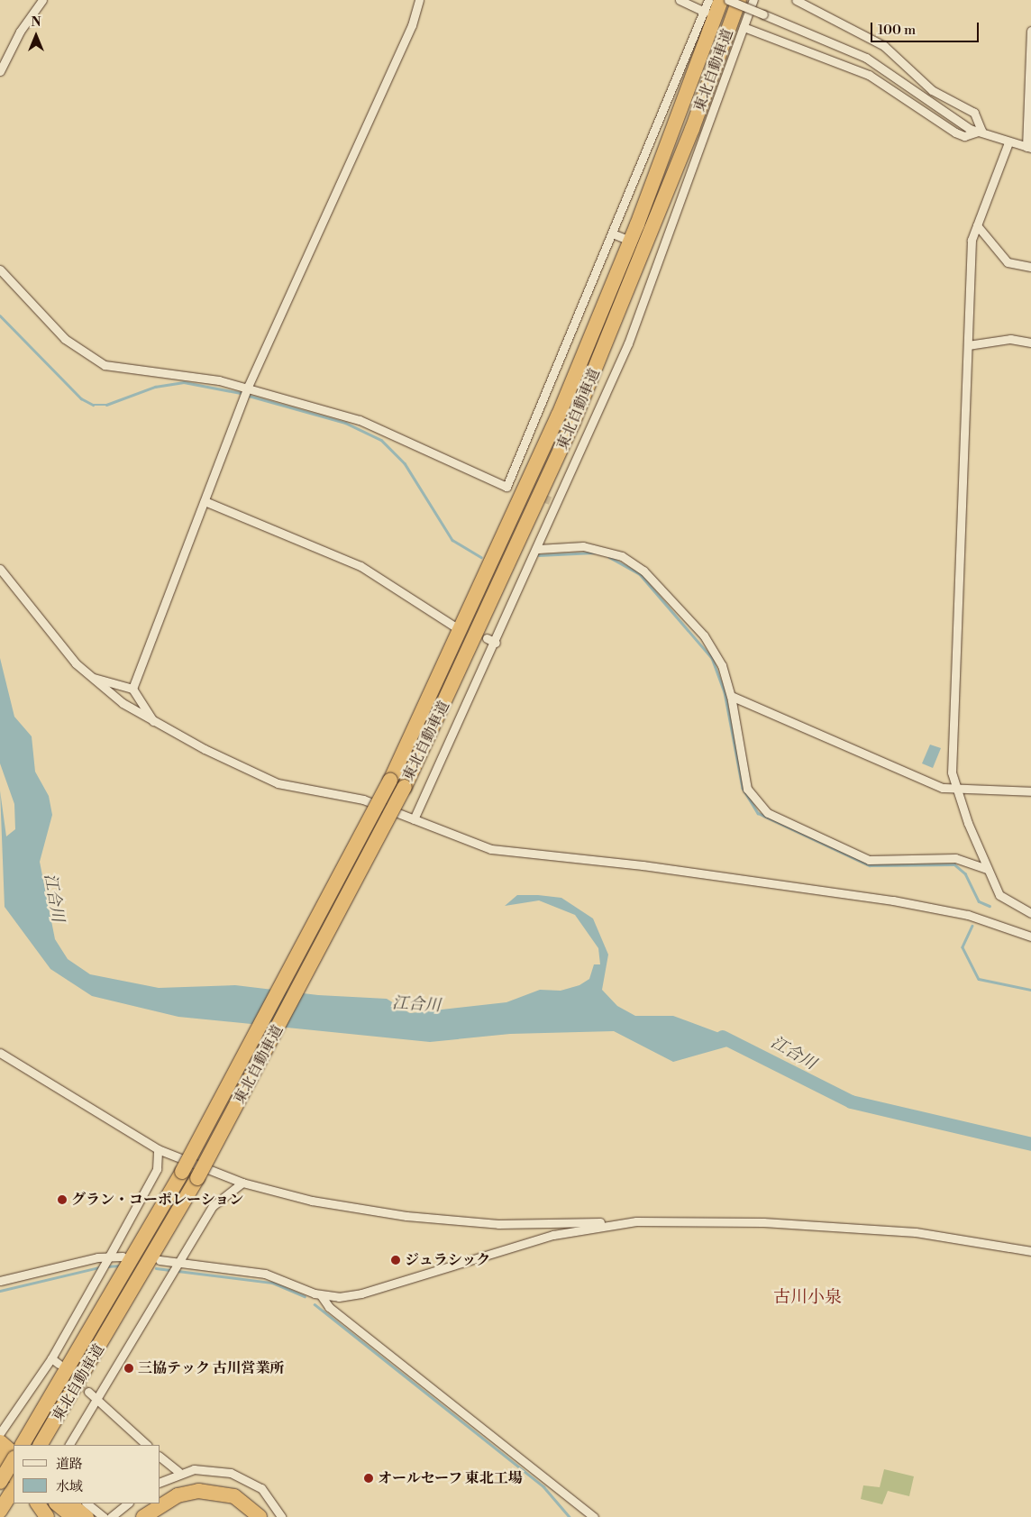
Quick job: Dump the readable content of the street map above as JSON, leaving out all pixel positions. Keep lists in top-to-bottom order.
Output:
{
  "streets": {
    "highway": ["東北自動車道"]
  },
  "districts": ["古川小泉"],
  "water": ["江合川"],
  "places": [
    "グラン・コーポレーション",
    "ジュラシック",
    "三協テック 古川営業所",
    "オールセーフ 東北工場"
  ],
  "legend": ["道路", "水域"],
  "scale_bar": "100 m",
  "north": "top"
}
